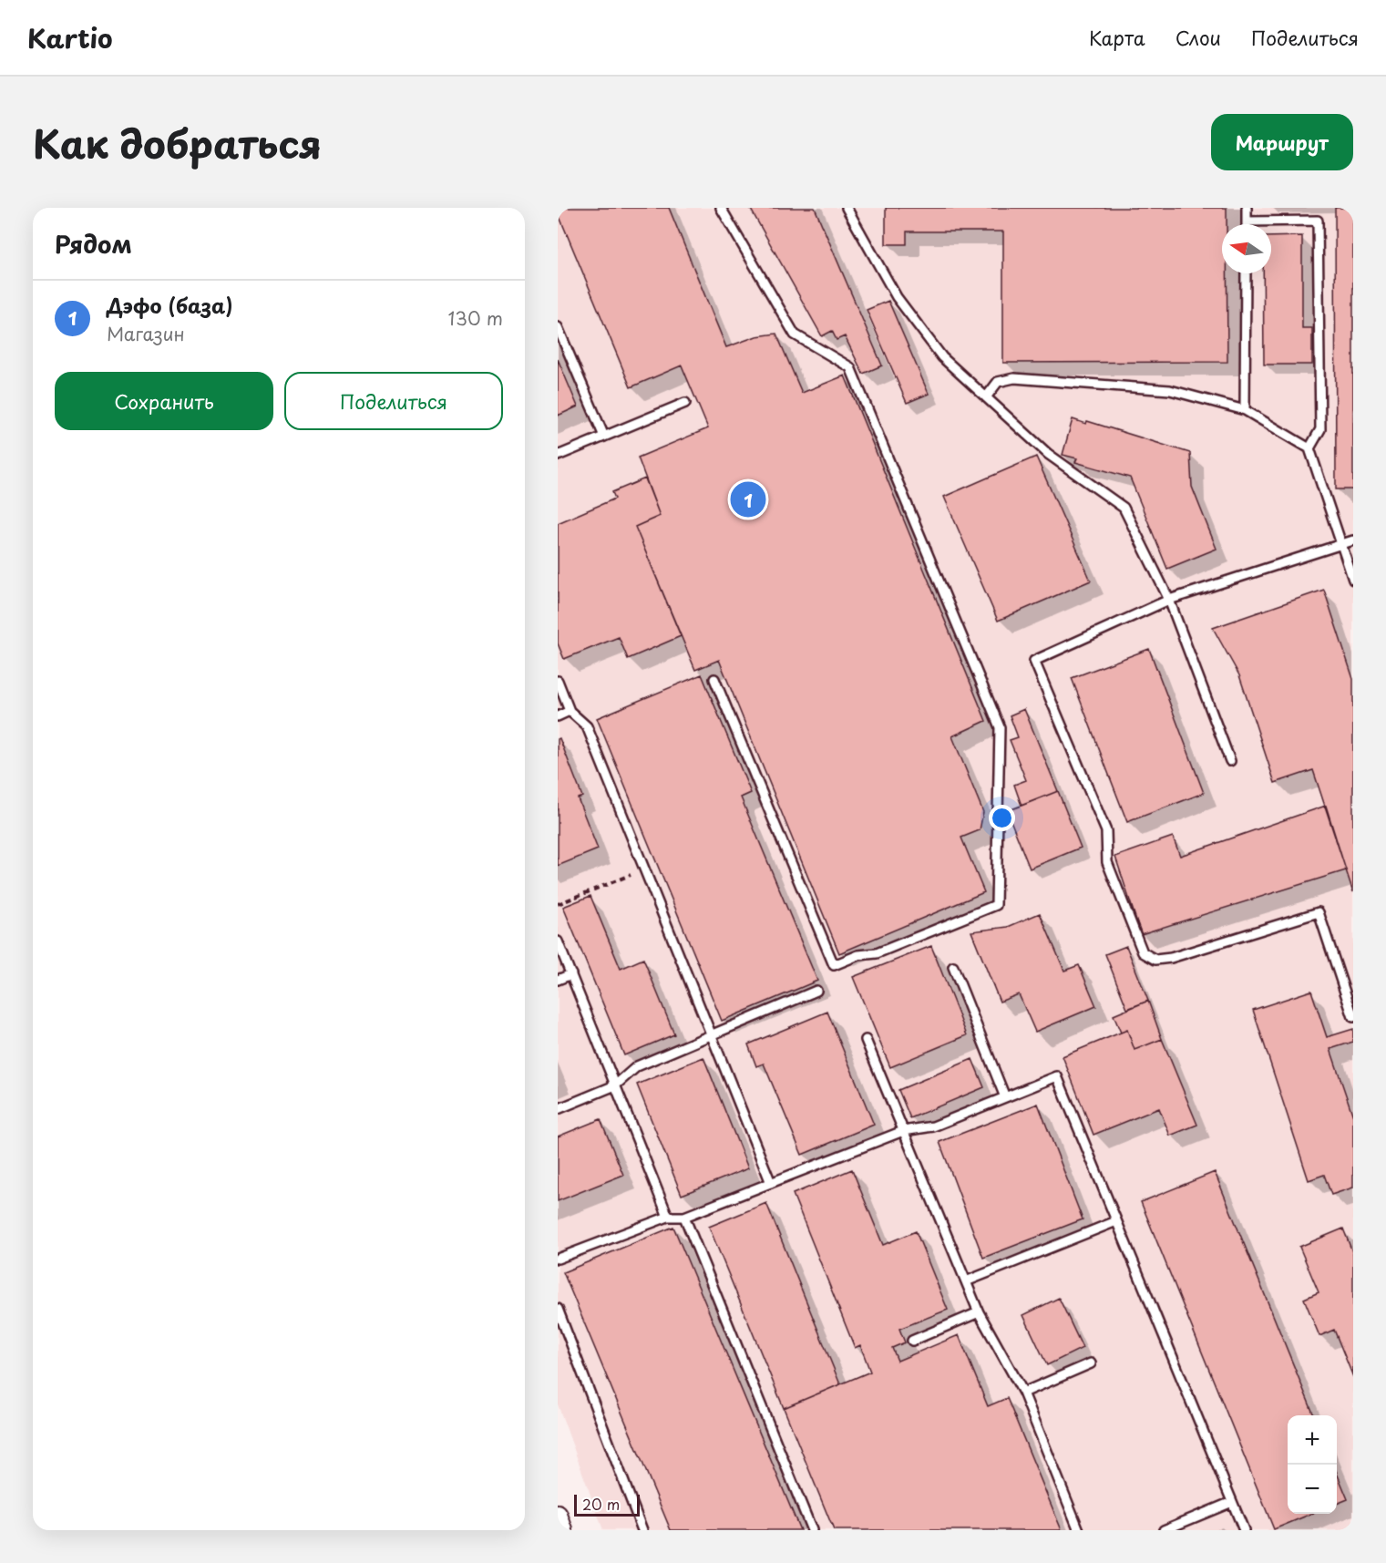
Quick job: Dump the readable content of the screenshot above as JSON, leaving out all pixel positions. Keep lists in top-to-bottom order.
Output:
{
  "scale_bar": "20 m",
  "north": "left",
  "page": {
    "header": "Kartio",
    "nav": ["Карта", "Слои", "Поделиться"],
    "title": "Как добраться",
    "buttons": [
      "Маршрут",
      ["Сохранить", "Поделиться"]
    ],
    "heading": "Рядом",
    "list": [
      {
        "mark": "1",
        "name": "Дэфо (база)",
        "note": "Магазин",
        "value": "130 m"
      }
    ],
    "pins": "1",
    "map_buttons": ["+", "−"],
    "scale": "20 m"
  }
}
